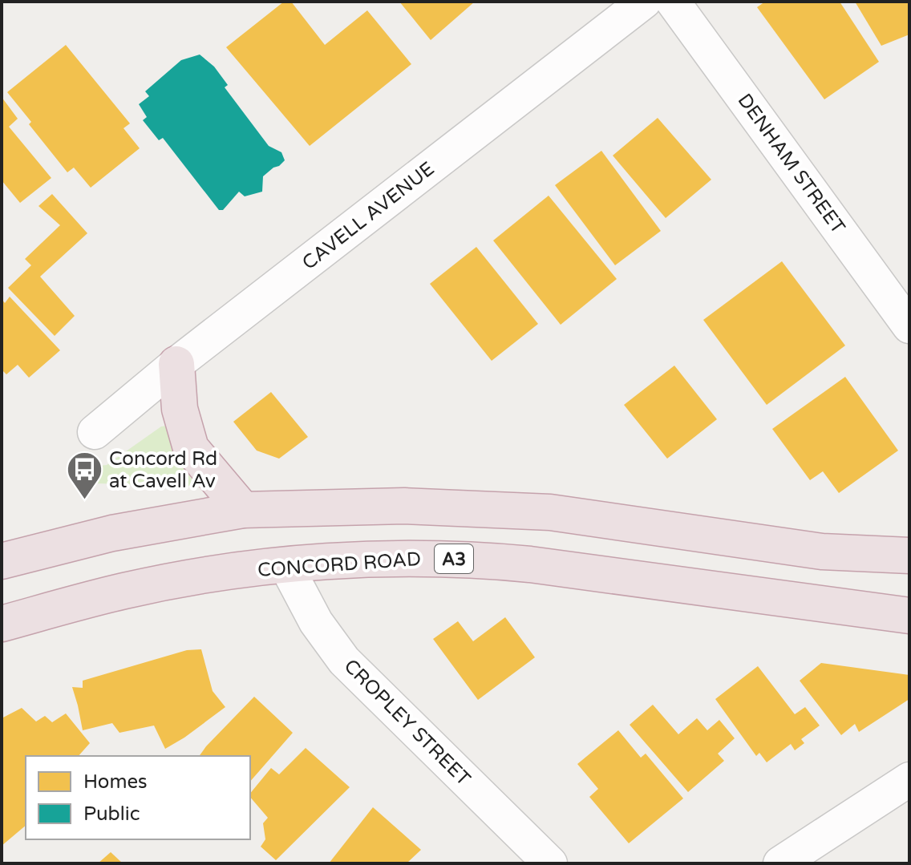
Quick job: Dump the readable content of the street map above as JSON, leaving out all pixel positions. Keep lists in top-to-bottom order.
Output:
{
  "streets": {
    "highway": ["A3", "CONCORD ROAD"],
    "street": ["DENHAM STREET", "CAVELL AVENUE", "CROPLEY STREET"]
  },
  "crossings": [
    ["CONCORD ROAD", "CROPLEY STREET"]
  ],
  "places": {
    "bus stop": ["Concord Rd at Cavell Av"]
  },
  "legend": ["Homes", "Public"]
}
